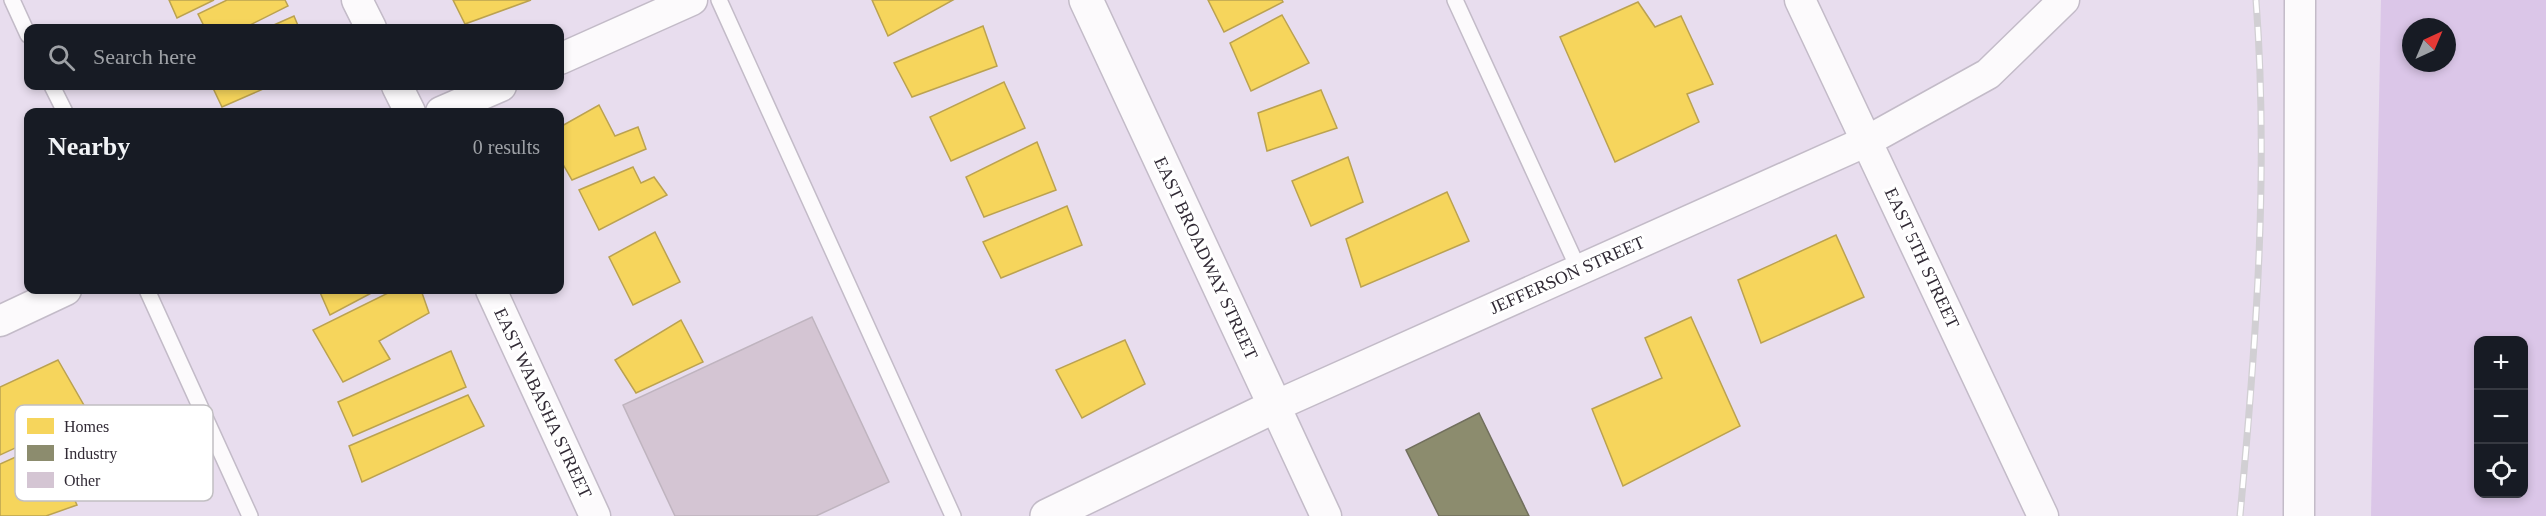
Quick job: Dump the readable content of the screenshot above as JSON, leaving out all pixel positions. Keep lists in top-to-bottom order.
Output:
{
  "streets": {
    "street": [
      "EAST BROADWAY STREET",
      "EAST 5TH STREET",
      "JEFFERSON STREET",
      "EAST WABASHA STREET"
    ]
  },
  "crossings": [
    ["EAST BROADWAY STREET", "JEFFERSON STREET"],
    ["EAST 5TH STREET", "JEFFERSON STREET"]
  ],
  "legend": ["Homes", "Industry", "Other"],
  "north": "top right",
  "page": {
    "search": "Search here",
    "heading": ["Nearby", "0 results"],
    "map_buttons": ["+", "−"]
  }
}
